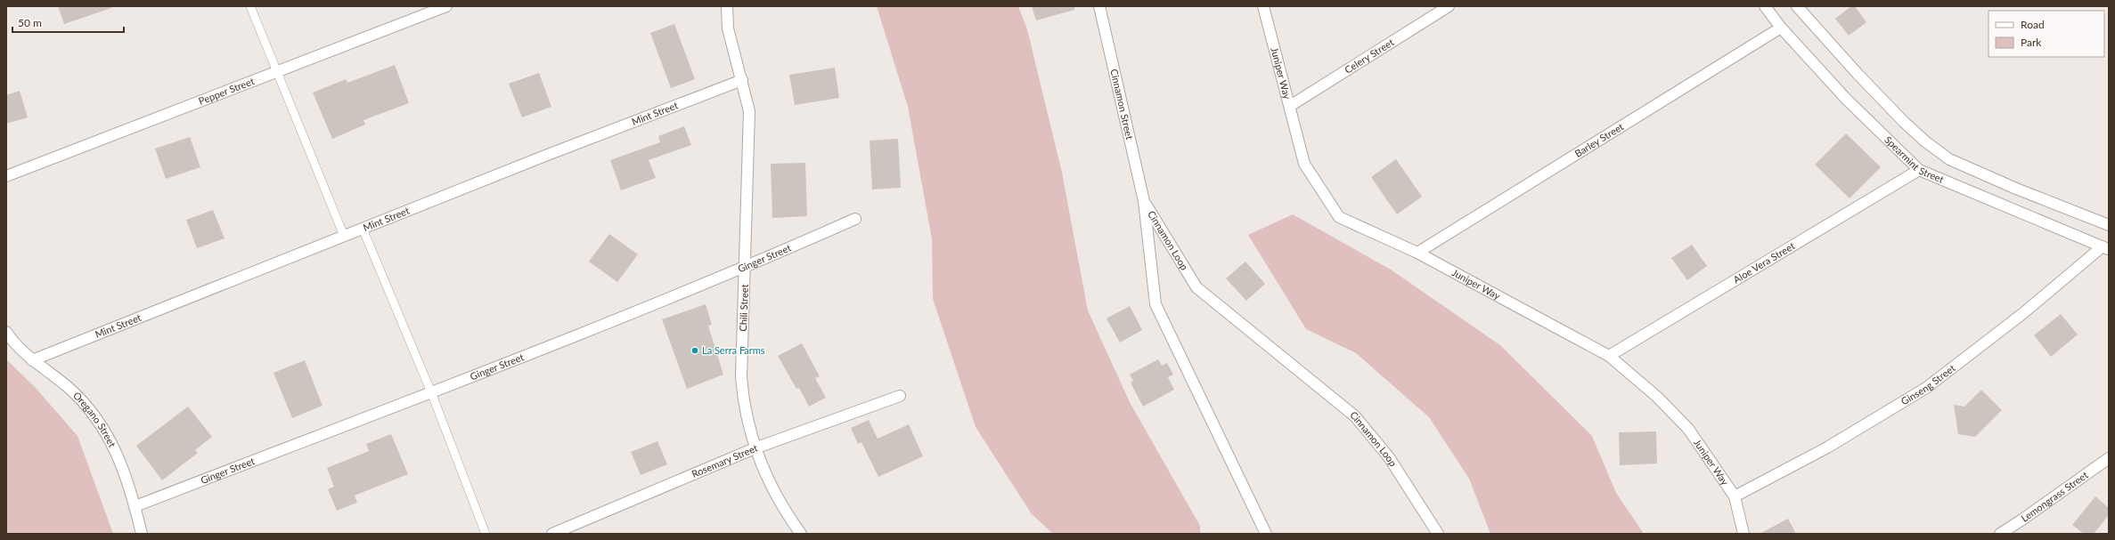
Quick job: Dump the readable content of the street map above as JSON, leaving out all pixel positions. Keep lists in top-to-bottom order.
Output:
{
  "streets": {
    "street": [
      "Celery Street",
      "Juniper Way",
      "Pepper Street",
      "Cinnamon Street",
      "Mint Street",
      "Barley Street",
      "Spearmint Street",
      "Cinnamon Loop",
      "Ginger Street",
      "Aloe Vera Street",
      "Chili Street",
      "Ginseng Street",
      "Oregano Street",
      "Rosemary Street",
      "Lemongrass Street"
    ]
  },
  "crossings": [
    ["Celery Street", "Juniper Way"],
    ["Juniper Way", "Barley Street"],
    ["Juniper Way", "Aloe Vera Street"],
    ["Juniper Way", "Ginseng Street"],
    ["Cinnamon Street", "Cinnamon Loop"],
    ["Mint Street", "Chili Street"],
    ["Mint Street", "Oregano Street"],
    ["Barley Street", "Spearmint Street"],
    ["Spearmint Street", "Aloe Vera Street"],
    ["Spearmint Street", "Ginseng Street"],
    ["Ginger Street", "Chili Street"],
    ["Ginger Street", "Oregano Street"],
    ["Chili Street", "Rosemary Street"]
  ],
  "places": ["La Serra Farms"],
  "legend": ["Road", "Park"],
  "scale_bar": "50 m"
}
